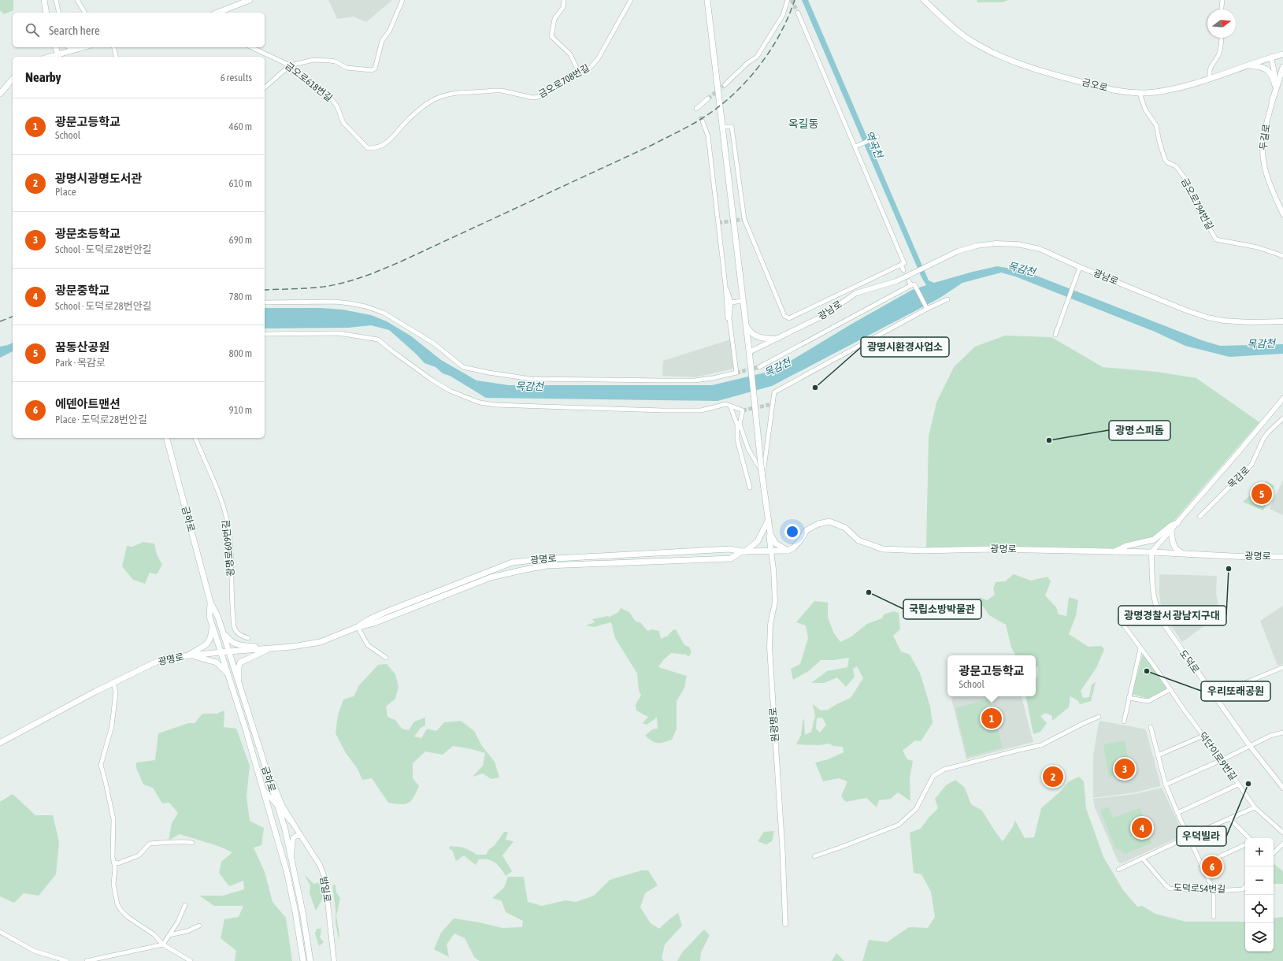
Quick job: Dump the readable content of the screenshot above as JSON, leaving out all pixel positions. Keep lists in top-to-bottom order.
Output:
{
  "streets": {
    "main road": [
      "금오로",
      "금하로",
      "광명로",
      "원광명로"
    ],
    "street": [
      "금오로708번길",
      "금오로618번길",
      "두길로",
      "금오로794번길",
      "광남로",
      "목감로",
      "광명로609번길",
      "도덕로",
      "덕단이로9번길",
      "도덕로54번길",
      "밤일로"
    ]
  },
  "crossings": [
    ["금오로708번길", "금오로618번길"],
    ["금오로", "두길로"],
    ["금오로", "금오로794번길"],
    ["금하로", "광명로"],
    ["금하로", "밤일로"],
    ["광명로", "도덕로"],
    ["광명로", "원광명로"]
  ],
  "districts": ["옥길동"],
  "water": ["역곡천", "목감천"],
  "places": [
    "광명시환경사업소",
    "광명 스피돔",
    "광명경찰서 광남지구대",
    "국립소방박물관",
    "우리또래공원",
    "우덕빌라"
  ],
  "north": "right",
  "page": {
    "search": "Search here",
    "heading": ["Nearby", "6 results"],
    "list": [
      {
        "mark": "1",
        "name": "광문고등학교",
        "note": "School",
        "value": "460 m"
      },
      {
        "mark": "2",
        "name": "광명시광명도서관",
        "note": "Place",
        "value": "610 m"
      },
      {
        "mark": "3",
        "name": "광문초등학교",
        "note": "School · 도덕로28번안길",
        "value": "690 m"
      },
      {
        "mark": "4",
        "name": "광문중학교",
        "note": "School · 도덕로28번안길",
        "value": "780 m"
      },
      {
        "mark": "5",
        "name": "꿈동산공원",
        "note": "Park · 목감로",
        "value": "800 m"
      },
      {
        "mark": "6",
        "name": "에덴아트맨션",
        "note": "Place · 도덕로28번안길",
        "value": "910 m"
      }
    ],
    "pins": [
      "5",
      "1",
      "3",
      "2",
      "4",
      "6"
    ],
    "popup": ["광문고등학교", "School"],
    "map_buttons": ["+", "−"]
  }
}
